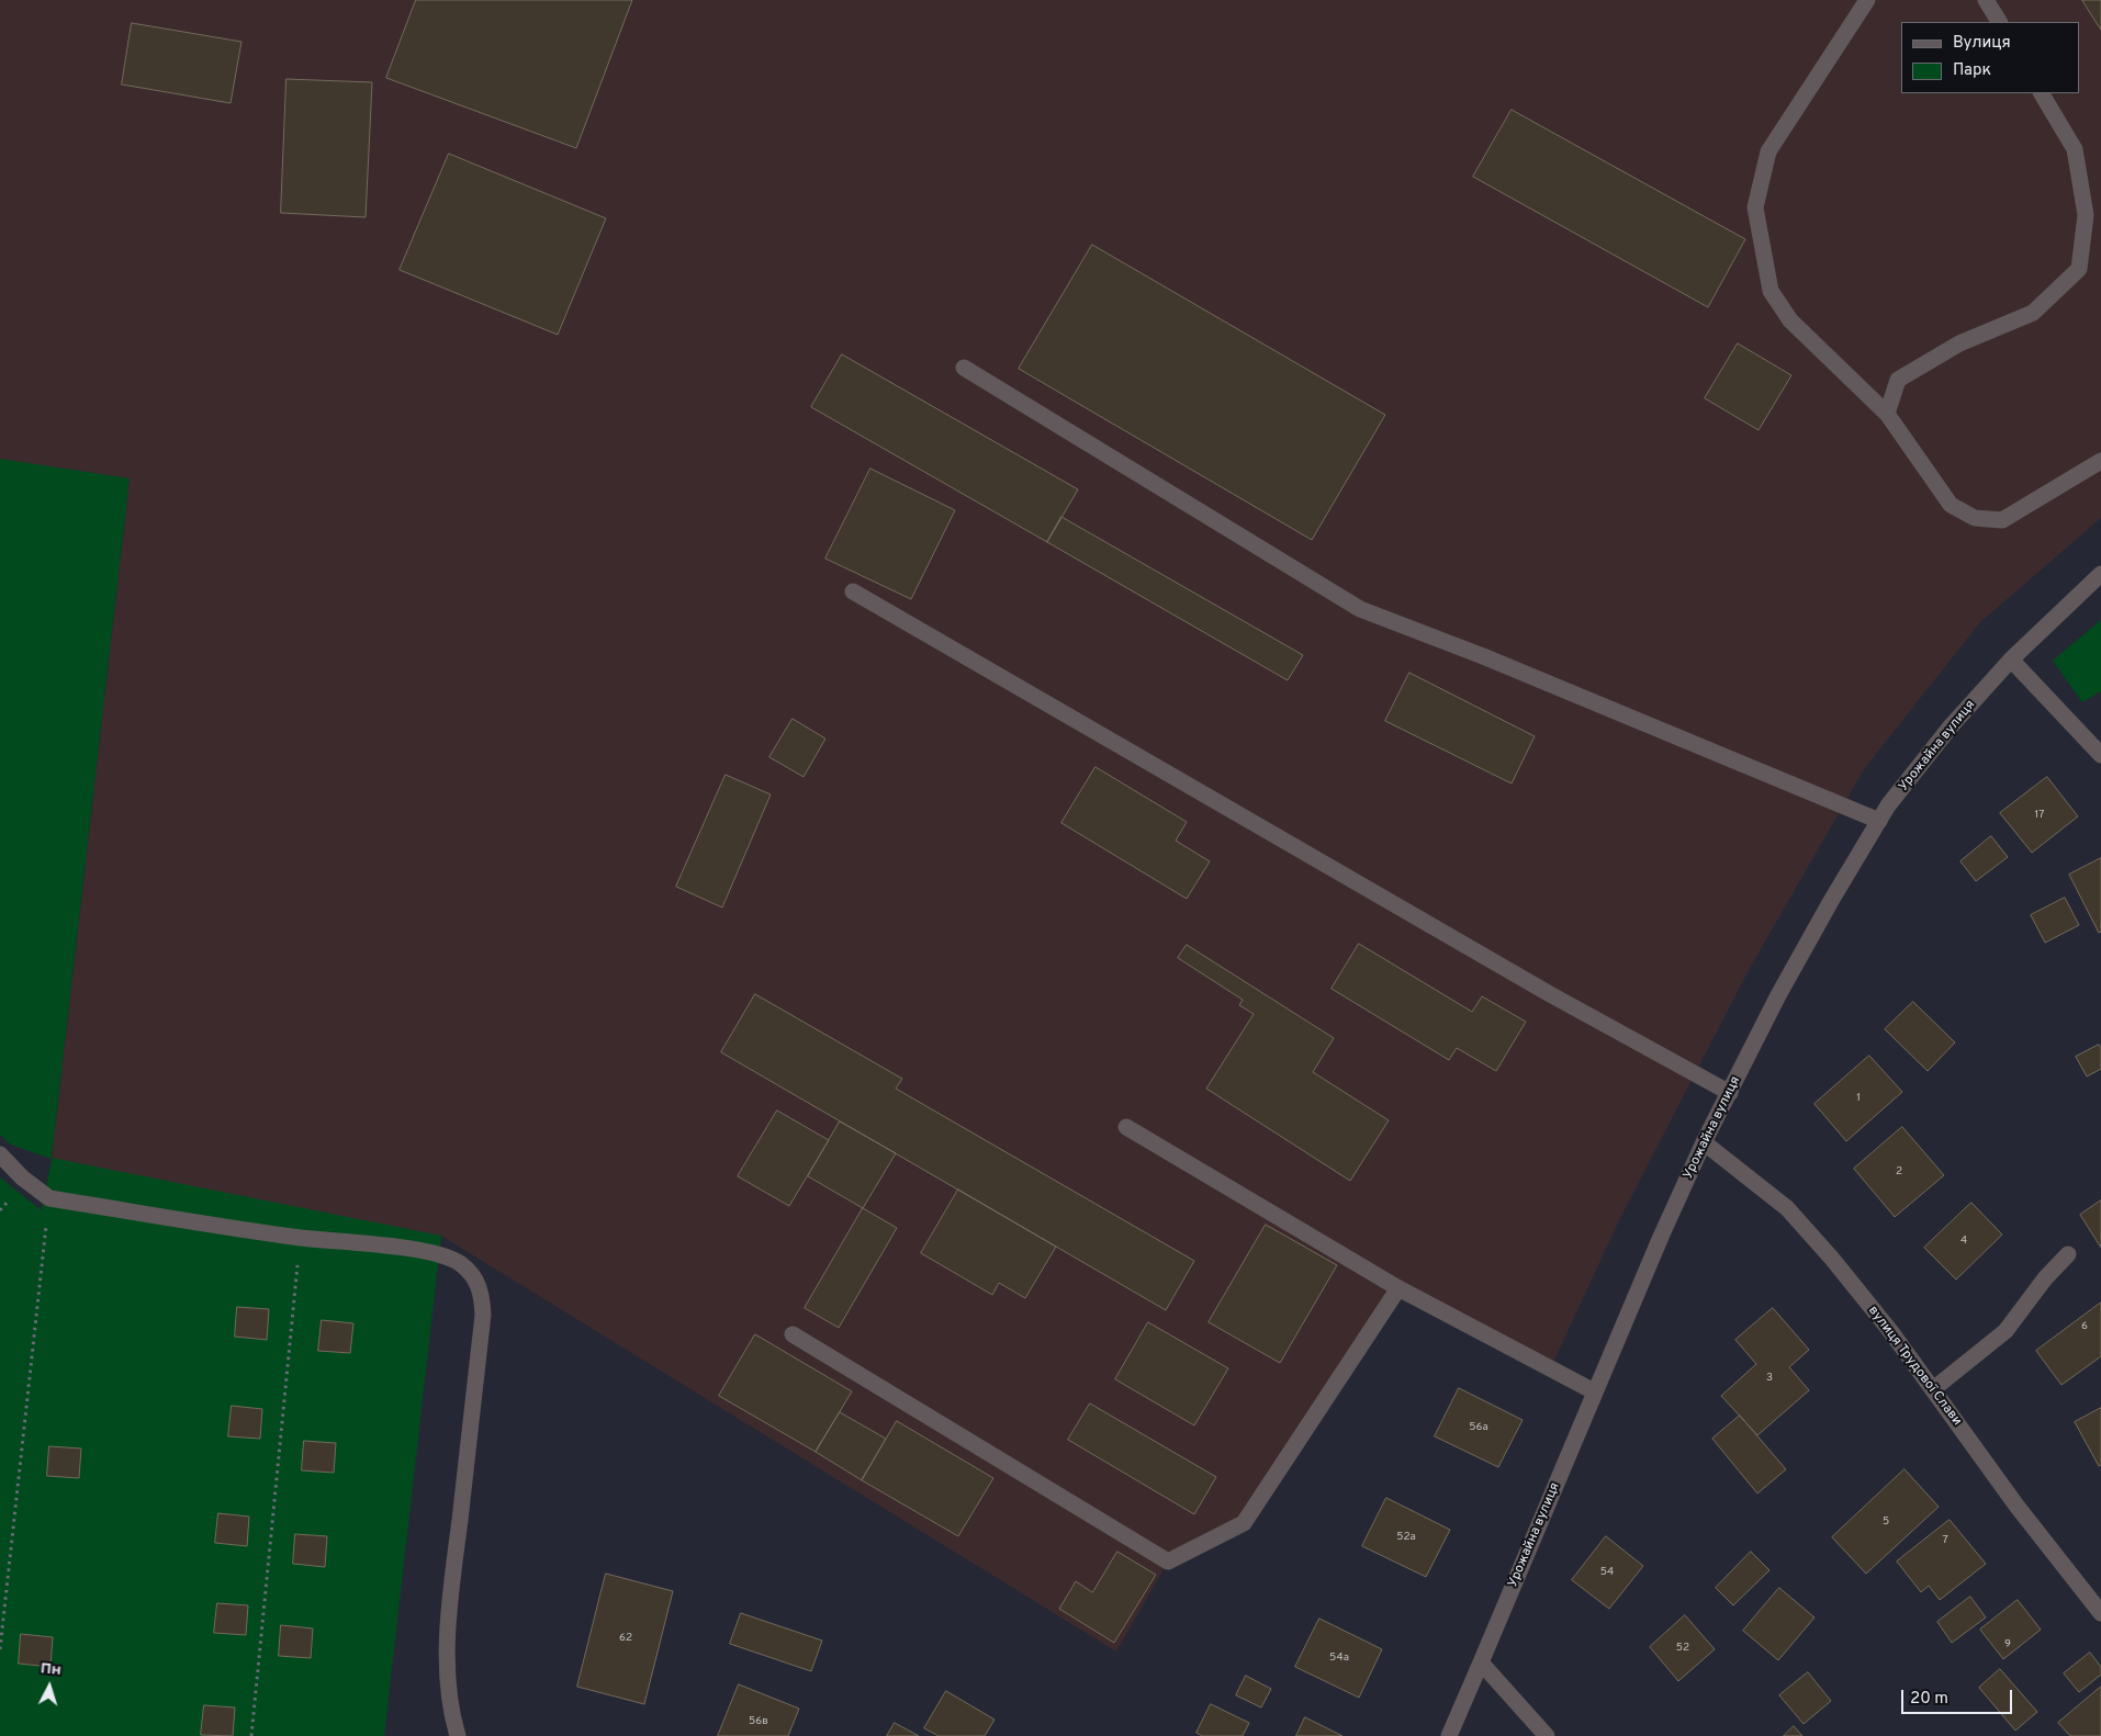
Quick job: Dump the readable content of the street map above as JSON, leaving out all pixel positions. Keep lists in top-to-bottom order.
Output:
{
  "streets": {
    "street": ["Урожайна вулиця", "вулиця Трудової Слави"]
  },
  "crossings": [
    ["Урожайна вулиця", "вулиця Трудової Слави"]
  ],
  "house_numbers": [
    "17",
    "1",
    "2",
    "4",
    "6",
    "3",
    "56а",
    "5",
    "52а",
    "7",
    "54",
    "62",
    "9",
    "52",
    "54а",
    "56в"
  ],
  "legend": ["Вулиця", "Парк"],
  "scale_bar": "20 m",
  "north": "top"
}
